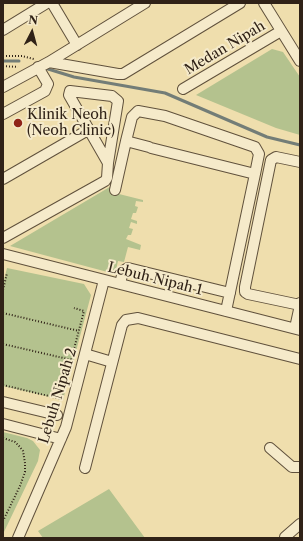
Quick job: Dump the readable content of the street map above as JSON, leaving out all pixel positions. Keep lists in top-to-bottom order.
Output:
{
  "streets": {
    "street": ["Medan Nipah", "Lebuh Nipah 1", "Lebuh Nipah 2"]
  },
  "crossings": [
    ["Lebuh Nipah 1", "Lebuh Nipah 2"]
  ],
  "places": ["Klinik Neoh (Neoh Clinic)"],
  "north": "top"
}
